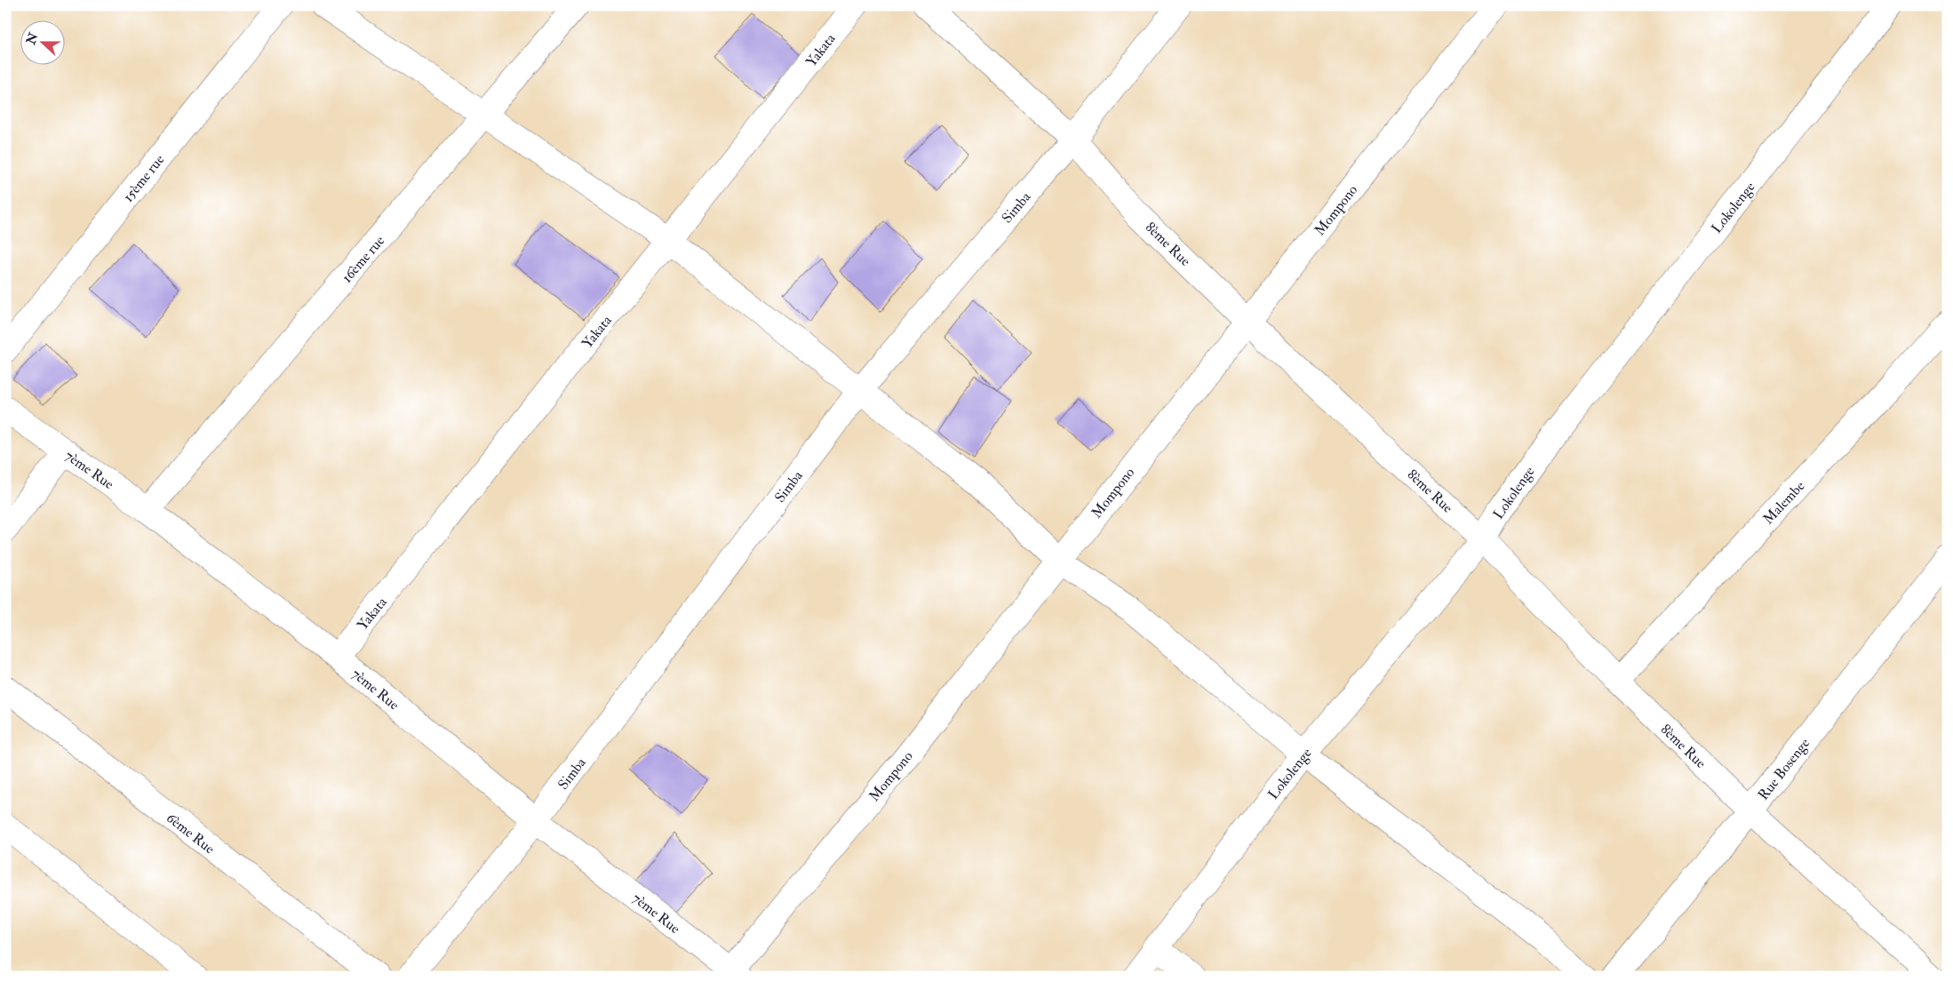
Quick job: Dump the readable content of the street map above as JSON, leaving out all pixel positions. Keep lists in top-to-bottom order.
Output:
{
  "streets": {
    "street": [
      "Yakata",
      "15ème rue",
      "Simba",
      "Lokolenge",
      "Mompono",
      "8ème Rue",
      "16ème rue",
      "7ème Rue",
      "Malembe",
      "Rue Bosenge",
      "6ème Rue"
    ]
  },
  "crossings": [
    ["Yakata", "7ème Rue"],
    ["Simba", "8ème Rue"],
    ["Simba", "7ème Rue"],
    ["Lokolenge", "8ème Rue"],
    ["Mompono", "8ème Rue"],
    ["Mompono", "7ème Rue"],
    ["8ème Rue", "Malembe"],
    ["8ème Rue", "Rue Bosenge"],
    ["16ème rue", "7ème Rue"]
  ],
  "north": "left"
}
